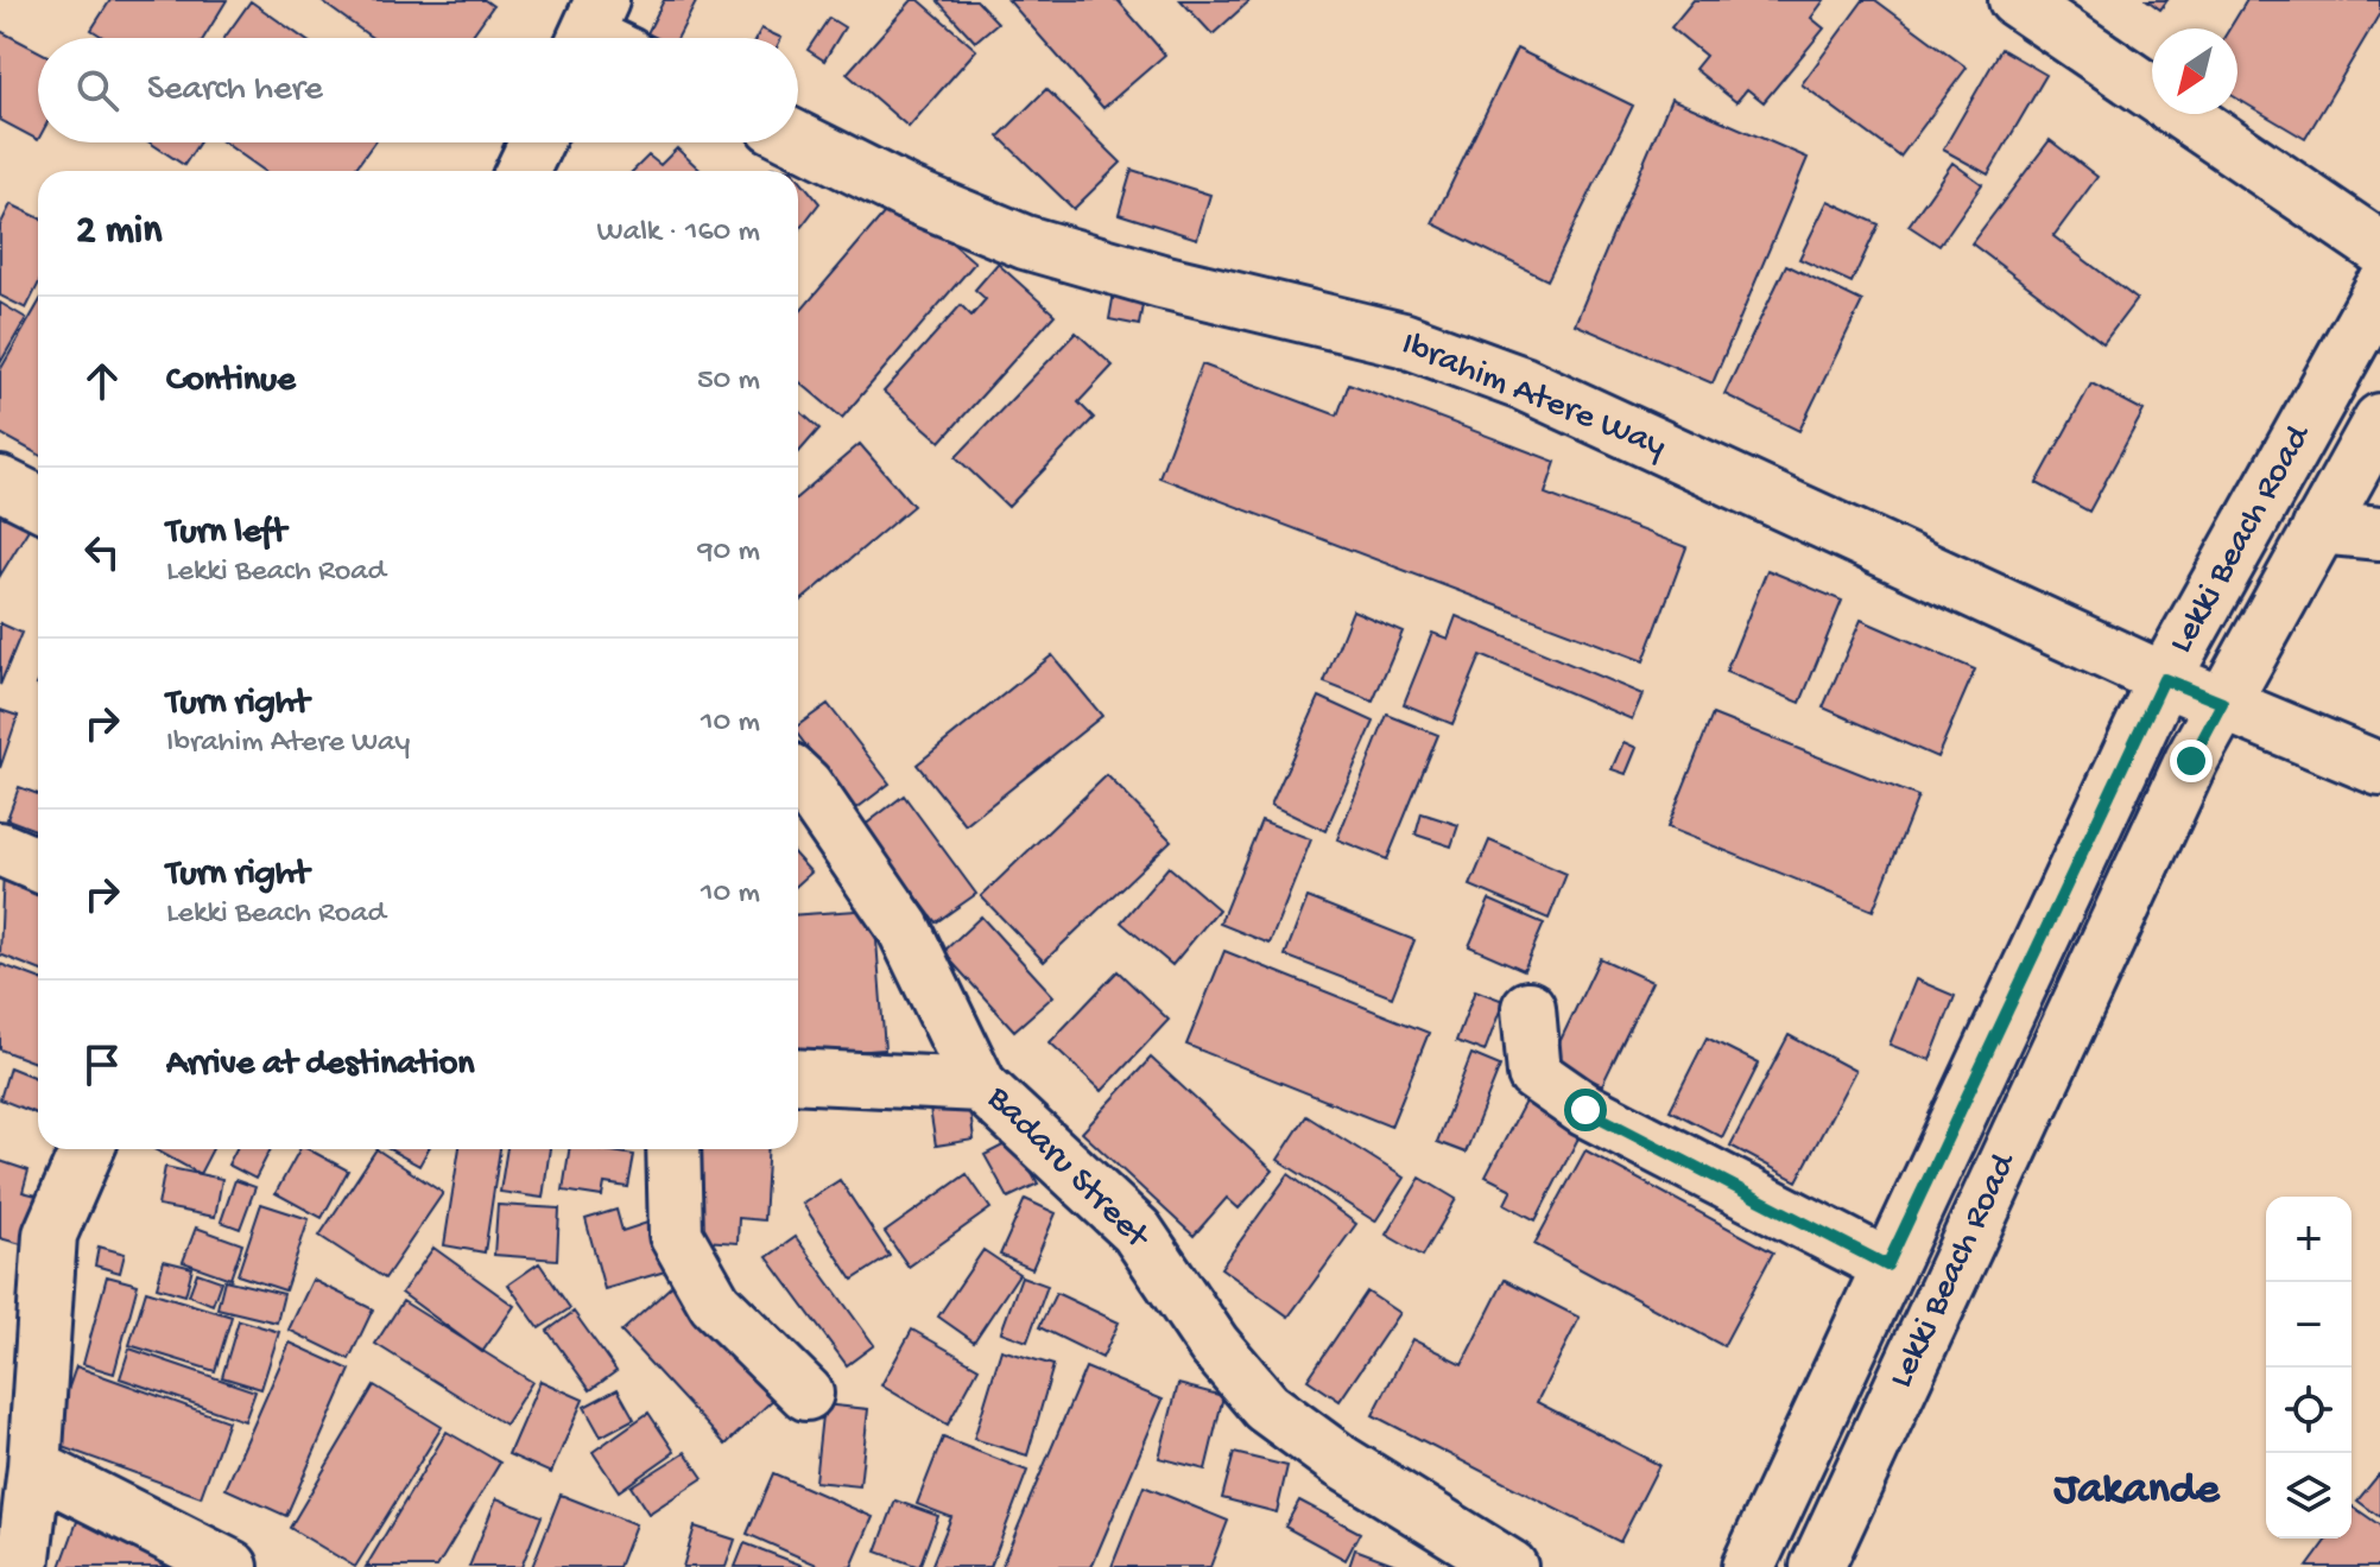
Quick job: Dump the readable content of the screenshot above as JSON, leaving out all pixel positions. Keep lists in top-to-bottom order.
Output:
{
  "streets": {
    "street": ["Ibrahim Atere Way", "Lekki Beach Road", "Badaru Street"]
  },
  "crossings": [
    ["Ibrahim Atere Way", "Lekki Beach Road"]
  ],
  "districts": ["Jakande"],
  "north": "bottom left",
  "page": {
    "search": "Search here",
    "heading": ["2 min", "Walk · 160 m"],
    "list": [
      ["Continue", "50 m"],
      ["Turn left", "Lekki Beach Road", "90 m"],
      ["Turn right", "Ibrahim Atere Way", "10 m"],
      ["Turn right", "Lekki Beach Road", "10 m"],
      "Arrive at destination"
    ],
    "map_buttons": ["+", "−"]
  }
}
